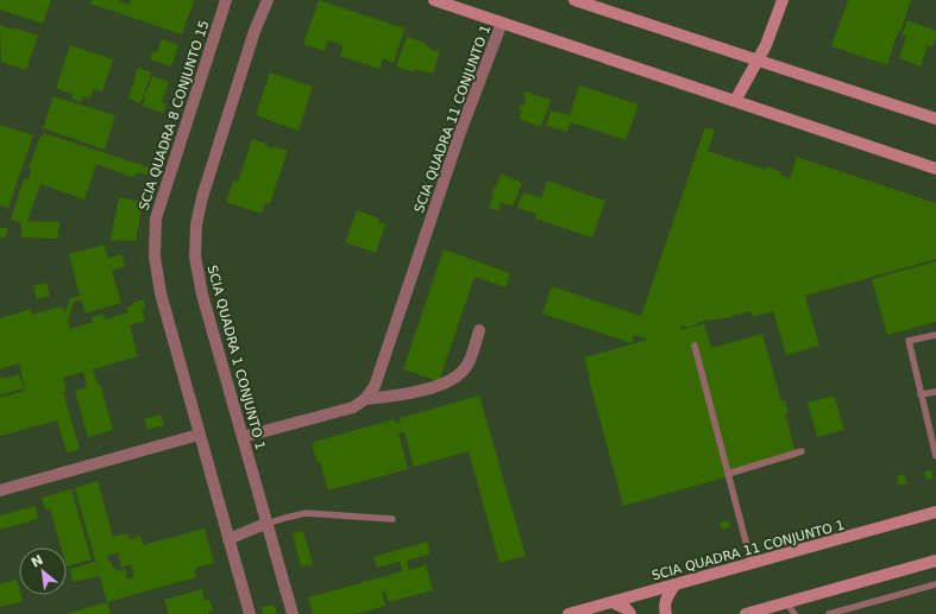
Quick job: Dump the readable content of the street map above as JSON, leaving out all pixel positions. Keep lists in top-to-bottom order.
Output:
{
  "streets": {
    "street": ["SCIA QUADRA 8 CONJUNTO 15", "SCIA QUADRA 11 CONJUNTO 1", "SCIA QUADRA 1 CONJUNTO 1"]
  },
  "north": "top left"
}
